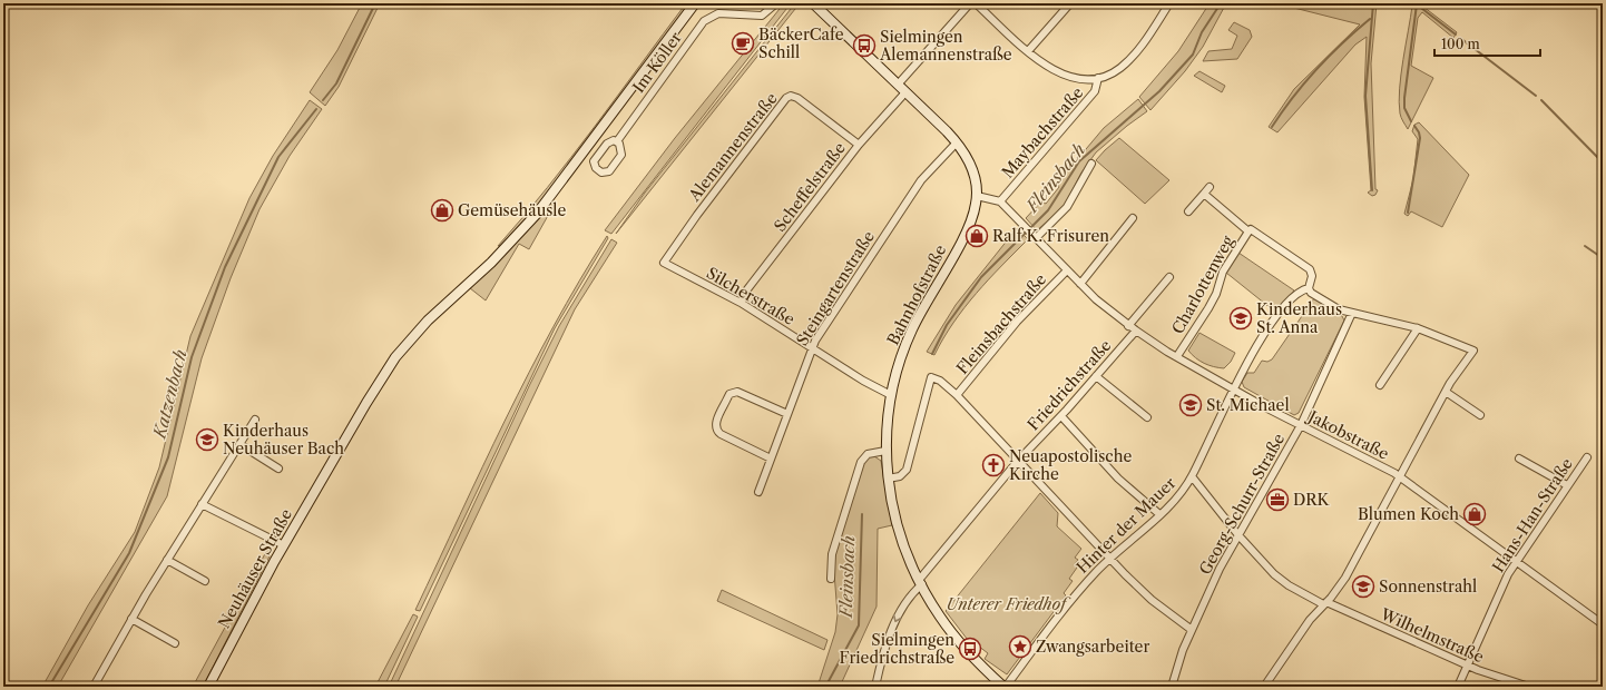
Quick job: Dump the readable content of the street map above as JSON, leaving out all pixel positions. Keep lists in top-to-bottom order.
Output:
{
  "streets": {
    "main road": ["Bahnhofstraße", "Neuhäuser Straße"],
    "street": [
      "Im Köller",
      "Maybachstraße",
      "Alemannenstraße",
      "Scheffelstraße",
      "Charlottenweg",
      "Steingartenstraße",
      "Silcherstraße",
      "Fleinsbachstraße",
      "Friedrichstraße",
      "Jakobstraße",
      "Georg-Schurr-Straße",
      "Hans-Han-Straße",
      "Hinter der Mauer",
      "Wilhelmstraße"
    ]
  },
  "crossings": [
    ["Maybachstraße", "Jakobstraße"],
    ["Alemannenstraße", "Scheffelstraße"],
    ["Alemannenstraße", "Silcherstraße"],
    ["Scheffelstraße", "Bahnhofstraße"],
    ["Scheffelstraße", "Silcherstraße"],
    ["Charlottenweg", "Jakobstraße"],
    ["Steingartenstraße", "Bahnhofstraße"],
    ["Steingartenstraße", "Silcherstraße"],
    ["Bahnhofstraße", "Silcherstraße"],
    ["Bahnhofstraße", "Friedrichstraße"],
    ["Bahnhofstraße", "Hinter der Mauer"],
    ["Fleinsbachstraße", "Jakobstraße"],
    ["Friedrichstraße", "Jakobstraße"],
    ["Jakobstraße", "Georg-Schurr-Straße"],
    ["Jakobstraße", "Hans-Han-Straße"],
    ["Jakobstraße", "Hinter der Mauer"],
    ["Georg-Schurr-Straße", "Wilhelmstraße"],
    ["Hans-Han-Straße", "Wilhelmstraße"],
    ["Hinter der Mauer", "Wilhelmstraße"]
  ],
  "water": ["Fleinsbach", "Katzenbach"],
  "parks": ["Unterer Friedhof"],
  "places": {
    "cafe": ["BäckerCafe Schill"],
    "bus stop": ["Sielmingen Alemannenstraße", "Sielmingen Friedrichstraße"],
    "shop": ["Gemüsehäusle", "Ralf K. Frisuren", "Blumen Koch"],
    "school or university": [
      "Kinderhaus St. Anna",
      "St. Michael",
      "Kinderhaus Neuhäuser Bach",
      "Sonnenstrahl"
    ],
    "church": ["Neuapostolische Kirche"],
    "office": ["DRK"],
    "place": ["Zwangsarbeiter"]
  },
  "scale_bar": "100 m"
}
